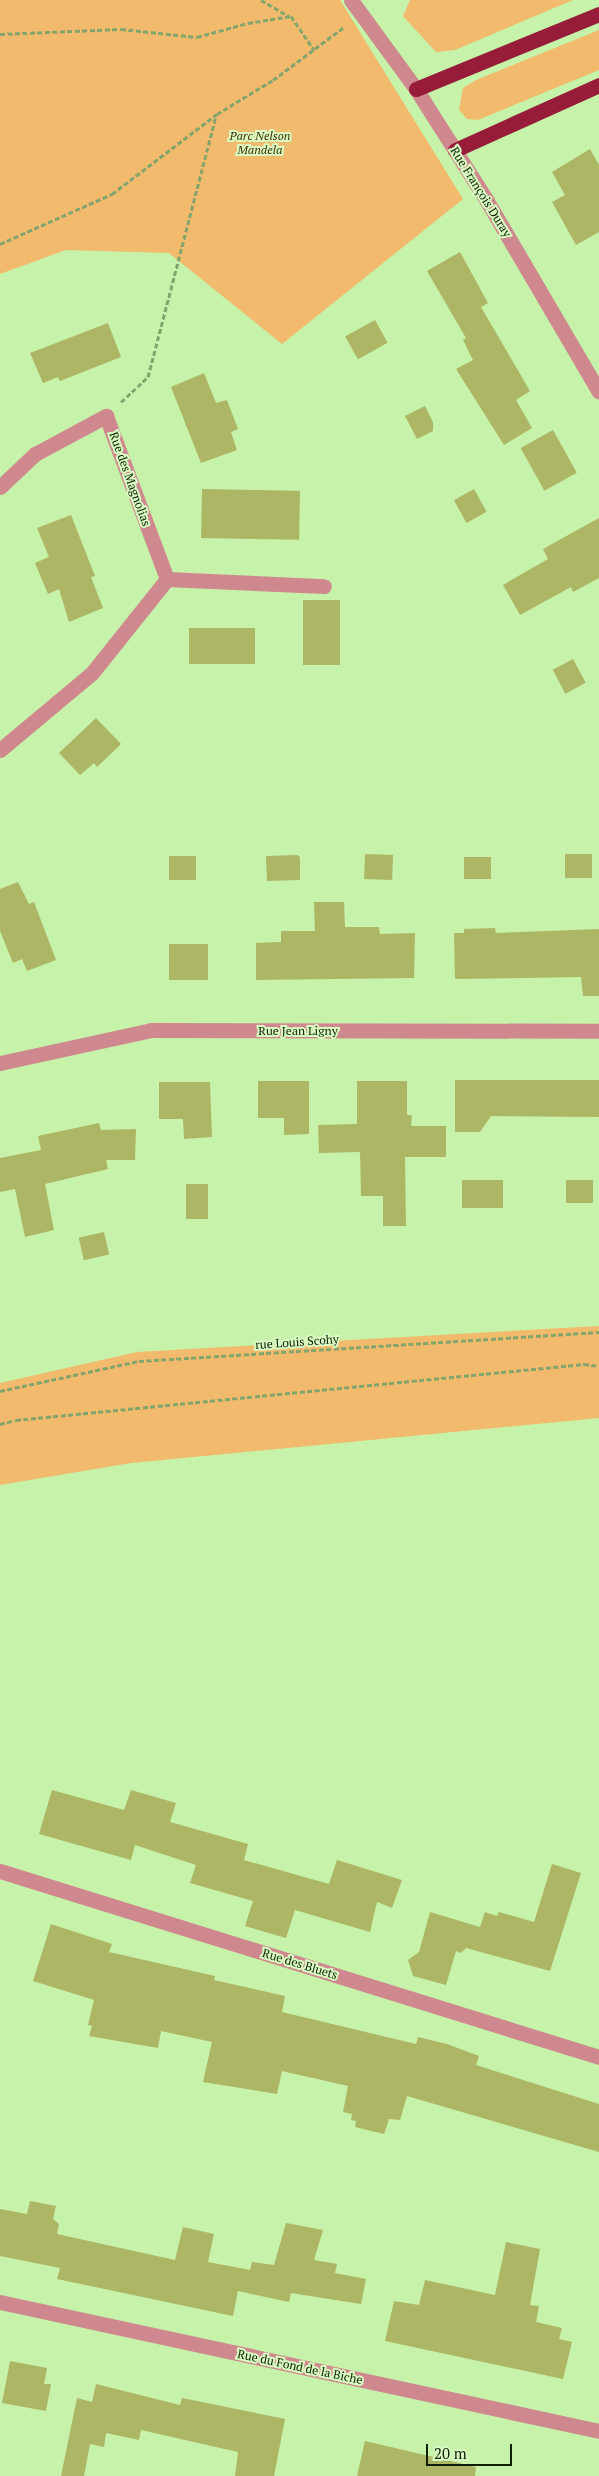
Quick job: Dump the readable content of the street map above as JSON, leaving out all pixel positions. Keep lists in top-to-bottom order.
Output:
{
  "streets": {
    "street": [
      "Rue François Duray",
      "Rue des Magnolias",
      "Rue Jean Ligny",
      "Rue des Bluets",
      "Rue du Fond de la Biche"
    ],
    "path": ["rue Louis Scohy"]
  },
  "parks": ["Parc Nelson Mandela"],
  "scale_bar": "20 m"
}
